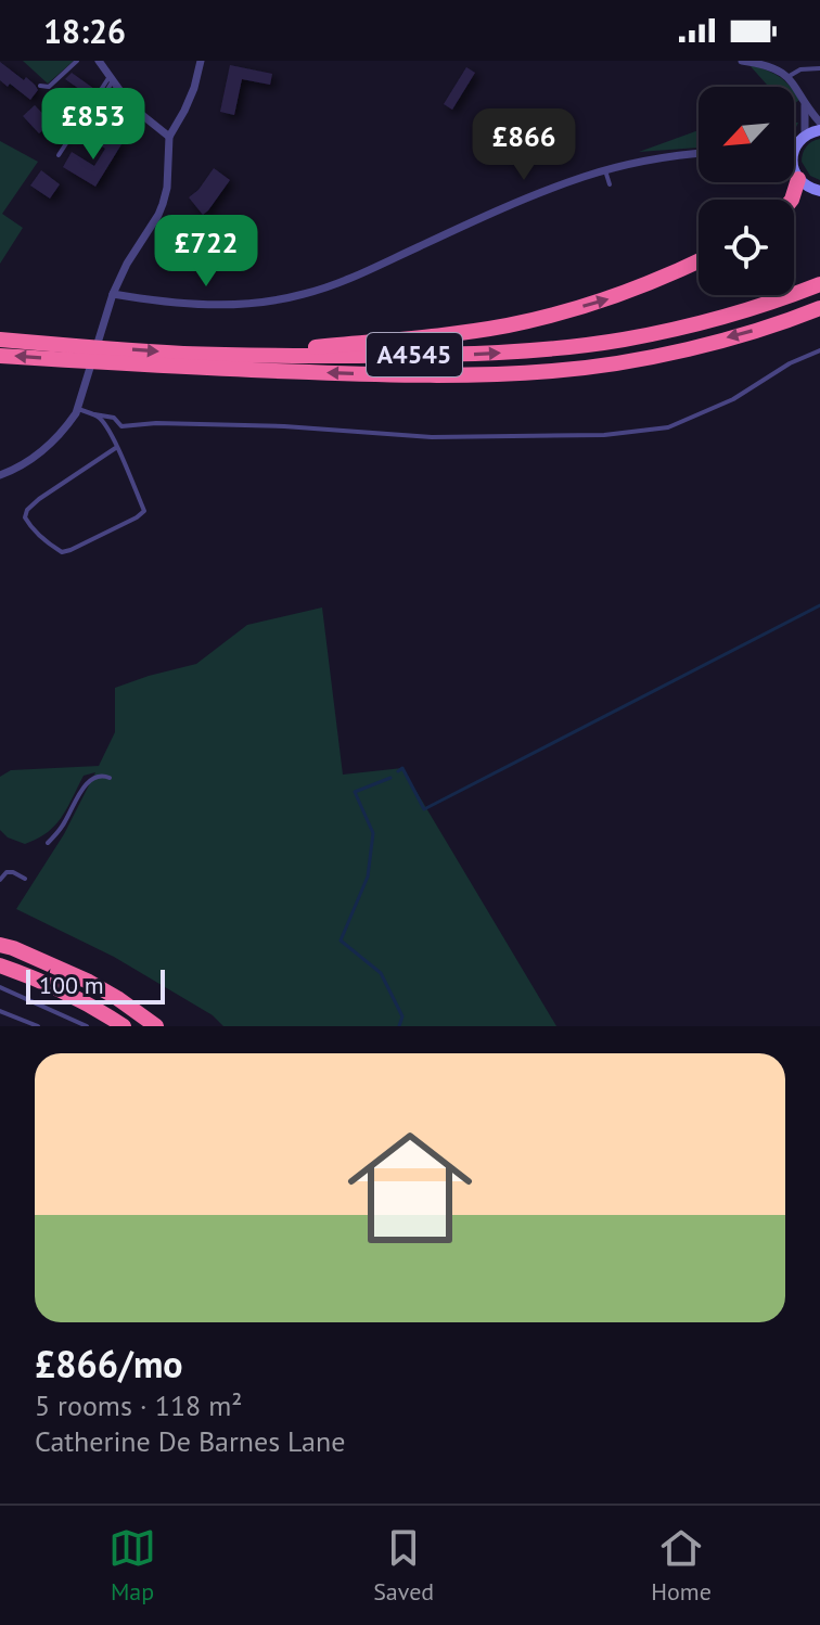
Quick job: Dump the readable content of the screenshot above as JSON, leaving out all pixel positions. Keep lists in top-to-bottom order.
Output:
{
  "streets": {
    "highway": ["A4545"]
  },
  "scale_bar": "100 m",
  "north": "bottom left",
  "page": {
    "status": "18:26",
    "price": ["£853", "£866", "£722"],
    "scale": "100 m",
    "list": [
      {
        "name": "£866/mo",
        "note": "5 rooms · 118 m² · Catherine De Barnes Lane"
      }
    ],
    "tabs": ["Map", "Saved", "Home"]
  }
}
